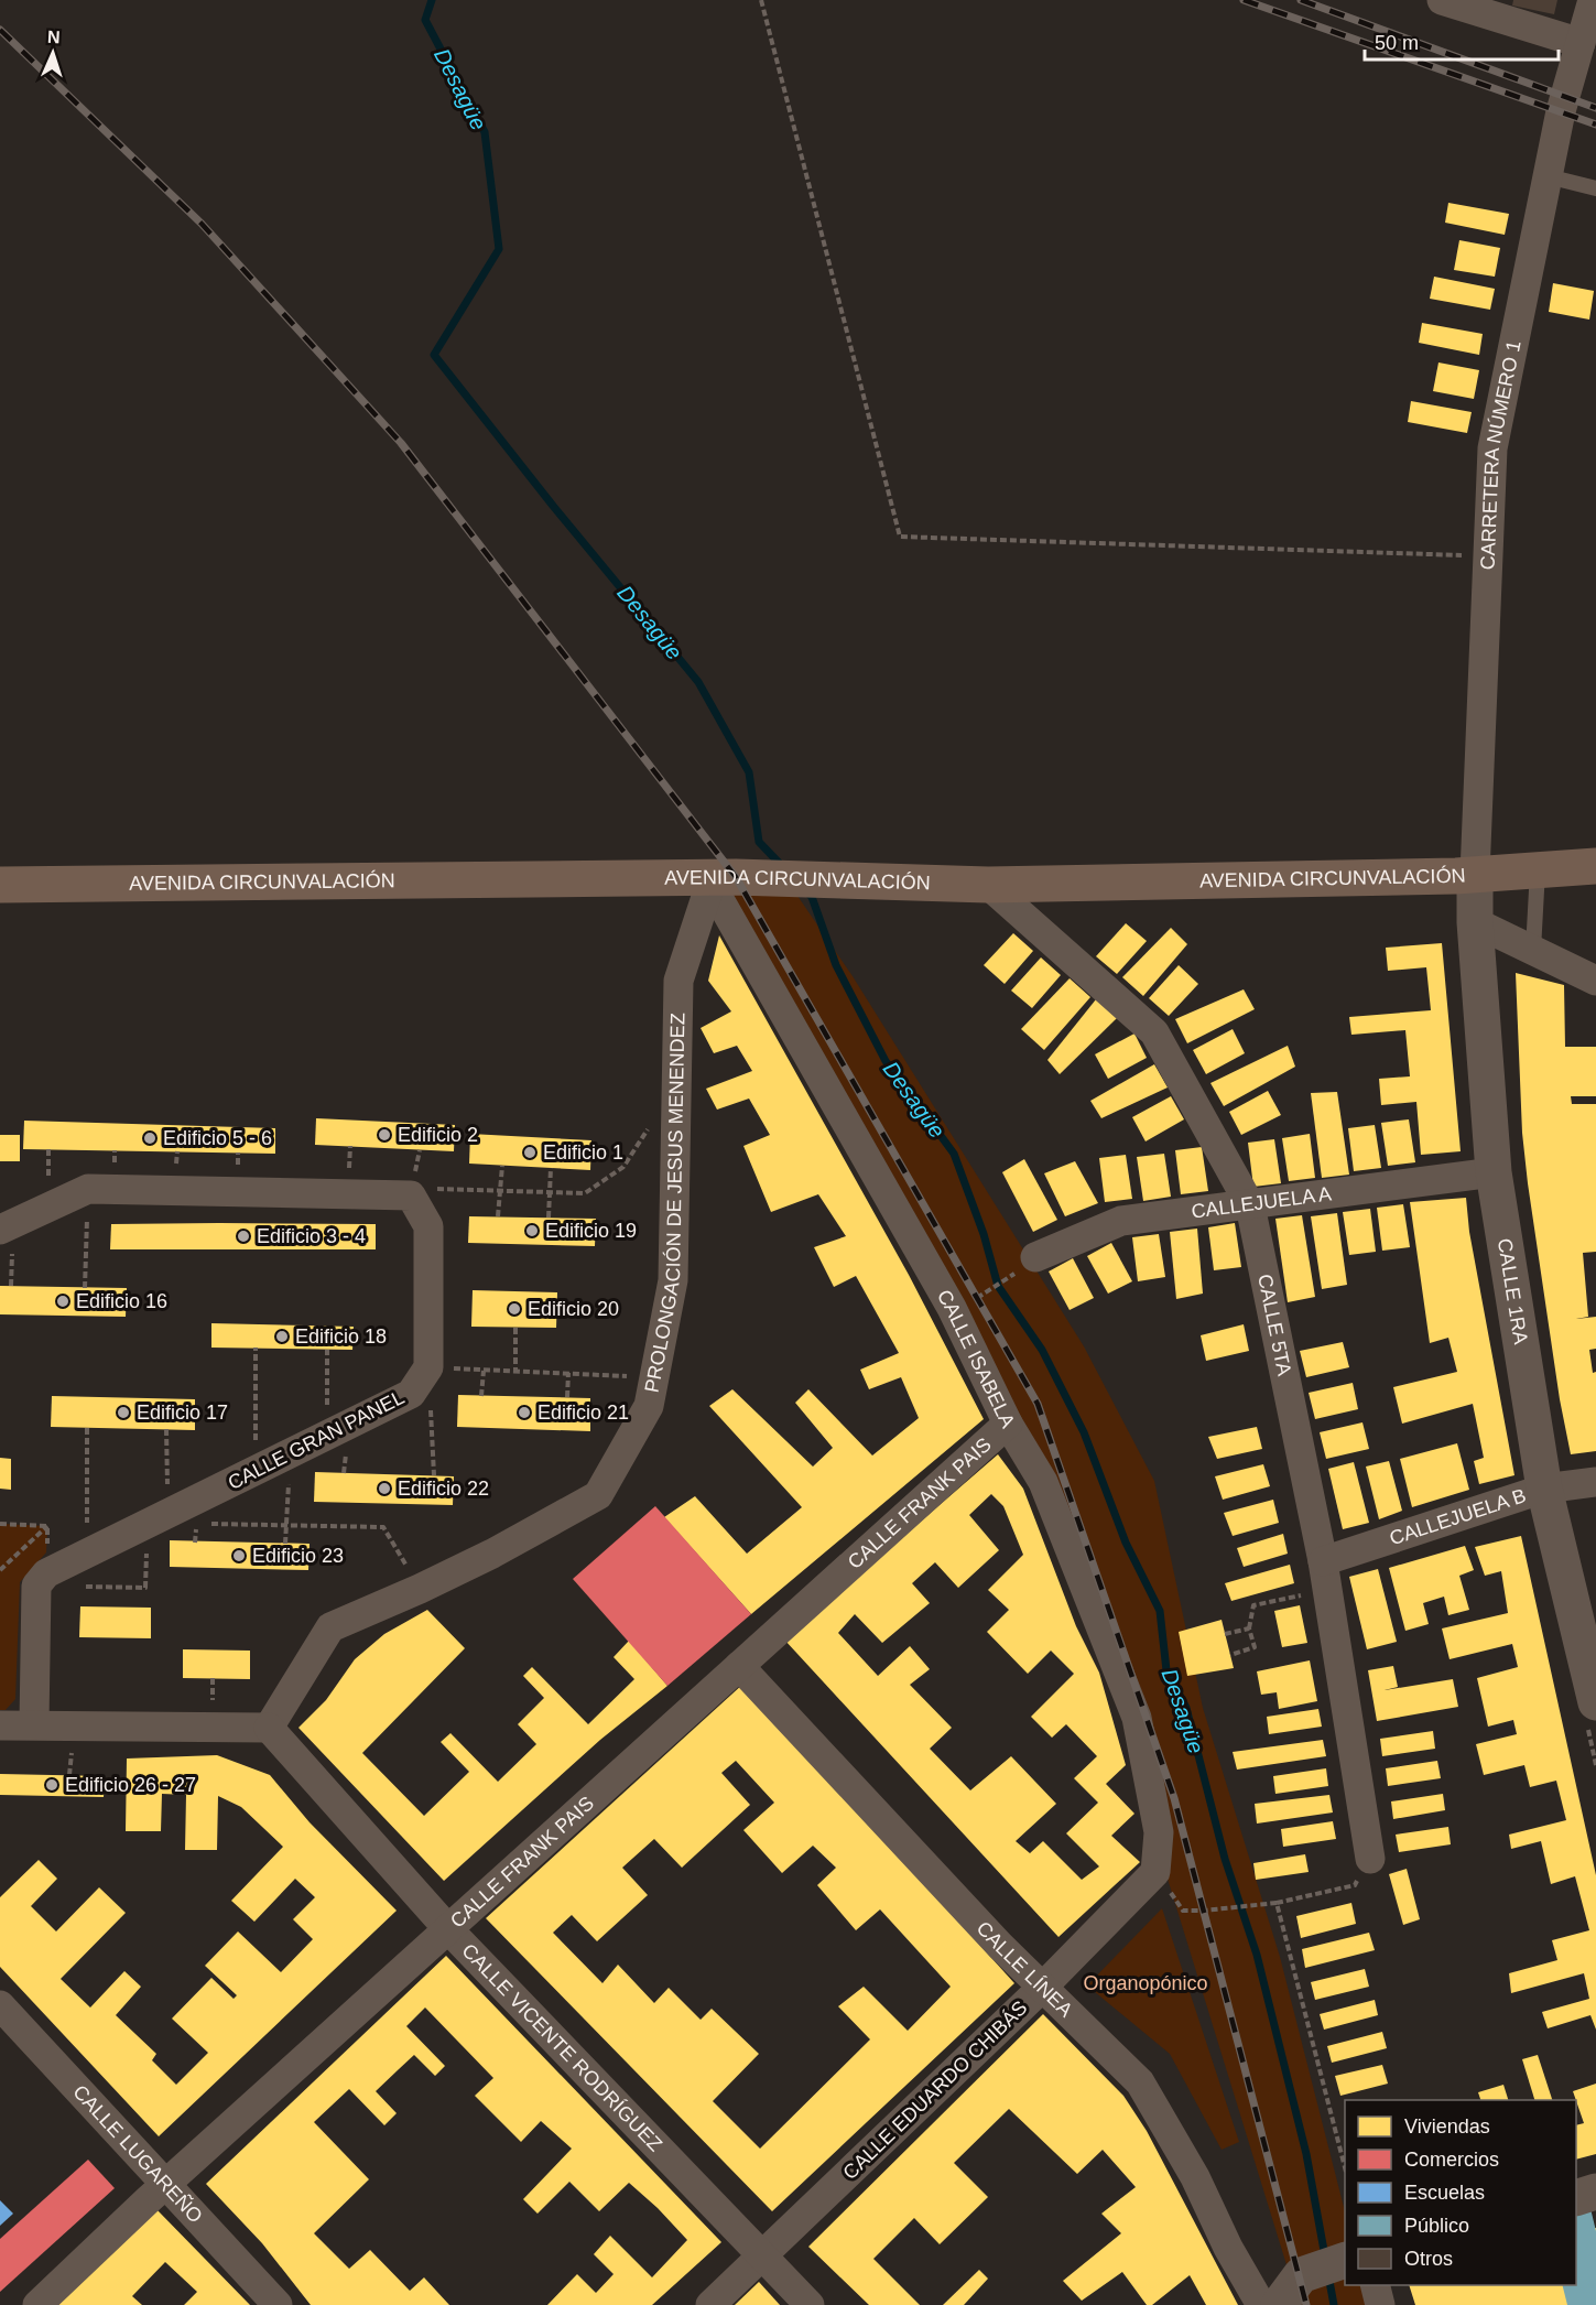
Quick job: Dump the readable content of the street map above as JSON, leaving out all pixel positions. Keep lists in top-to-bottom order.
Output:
{
  "streets": {
    "highway": ["AVENIDA CIRCUNVALACIÓN"],
    "street": [
      "CARRETERA NÚMERO 1",
      "PROLONGACIÓN DE JESUS MENENDEZ",
      "CALLEJUELA A",
      "CALLE 1RA",
      "CALLE 5TA",
      "CALLE ISABELA",
      "CALLE GRAN PANEL",
      "CALLE FRANK PAIS",
      "CALLEJUELA B",
      "CALLE LÍNEA",
      "CALLE VICENTE RODRÍGUEZ",
      "CALLE EDUARDO CHIBÁS",
      "CALLE LUGAREÑO"
    ]
  },
  "crossings": [
    ["CARRETERA NÚMERO 1", "AVENIDA CIRCUNVALACIÓN"],
    ["CARRETERA NÚMERO 1", "CALLE 1RA"],
    ["AVENIDA CIRCUNVALACIÓN", "PROLONGACIÓN DE JESUS MENENDEZ"],
    ["AVENIDA CIRCUNVALACIÓN", "CALLE 1RA"],
    ["AVENIDA CIRCUNVALACIÓN", "CALLE 5TA"],
    ["AVENIDA CIRCUNVALACIÓN", "CALLE ISABELA"],
    ["PROLONGACIÓN DE JESUS MENENDEZ", "CALLE ISABELA"],
    ["PROLONGACIÓN DE JESUS MENENDEZ", "CALLE VICENTE RODRÍGUEZ"],
    ["CALLEJUELA A", "CALLE 1RA"],
    ["CALLEJUELA A", "CALLE 5TA"],
    ["CALLE 1RA", "CALLEJUELA B"],
    ["CALLE 5TA", "CALLEJUELA B"],
    ["CALLE ISABELA", "CALLE FRANK PAIS"],
    ["CALLE ISABELA", "CALLE EDUARDO CHIBÁS"],
    ["CALLE FRANK PAIS", "CALLE LÍNEA"],
    ["CALLE FRANK PAIS", "CALLE VICENTE RODRÍGUEZ"],
    ["CALLE FRANK PAIS", "CALLE LUGAREÑO"],
    ["CALLE LÍNEA", "CALLE EDUARDO CHIBÁS"],
    ["CALLE VICENTE RODRÍGUEZ", "CALLE EDUARDO CHIBÁS"]
  ],
  "water": ["Desagüe"],
  "parks": ["Organopónico"],
  "places": [
    "Edificio 2",
    "Edificio 5 - 6",
    "Edificio 1",
    "Edificio 19",
    "Edificio 3 - 4",
    "Edificio 16",
    "Edificio 20",
    "Edificio 18",
    "Edificio 17",
    "Edificio 21",
    "Edificio 22",
    "Edificio 23",
    "Edificio 26 - 27"
  ],
  "legend": [
    "Viviendas",
    "Comercios",
    "Escuelas",
    "Público",
    "Otros"
  ],
  "scale_bar": "50 m",
  "north": "top"
}
